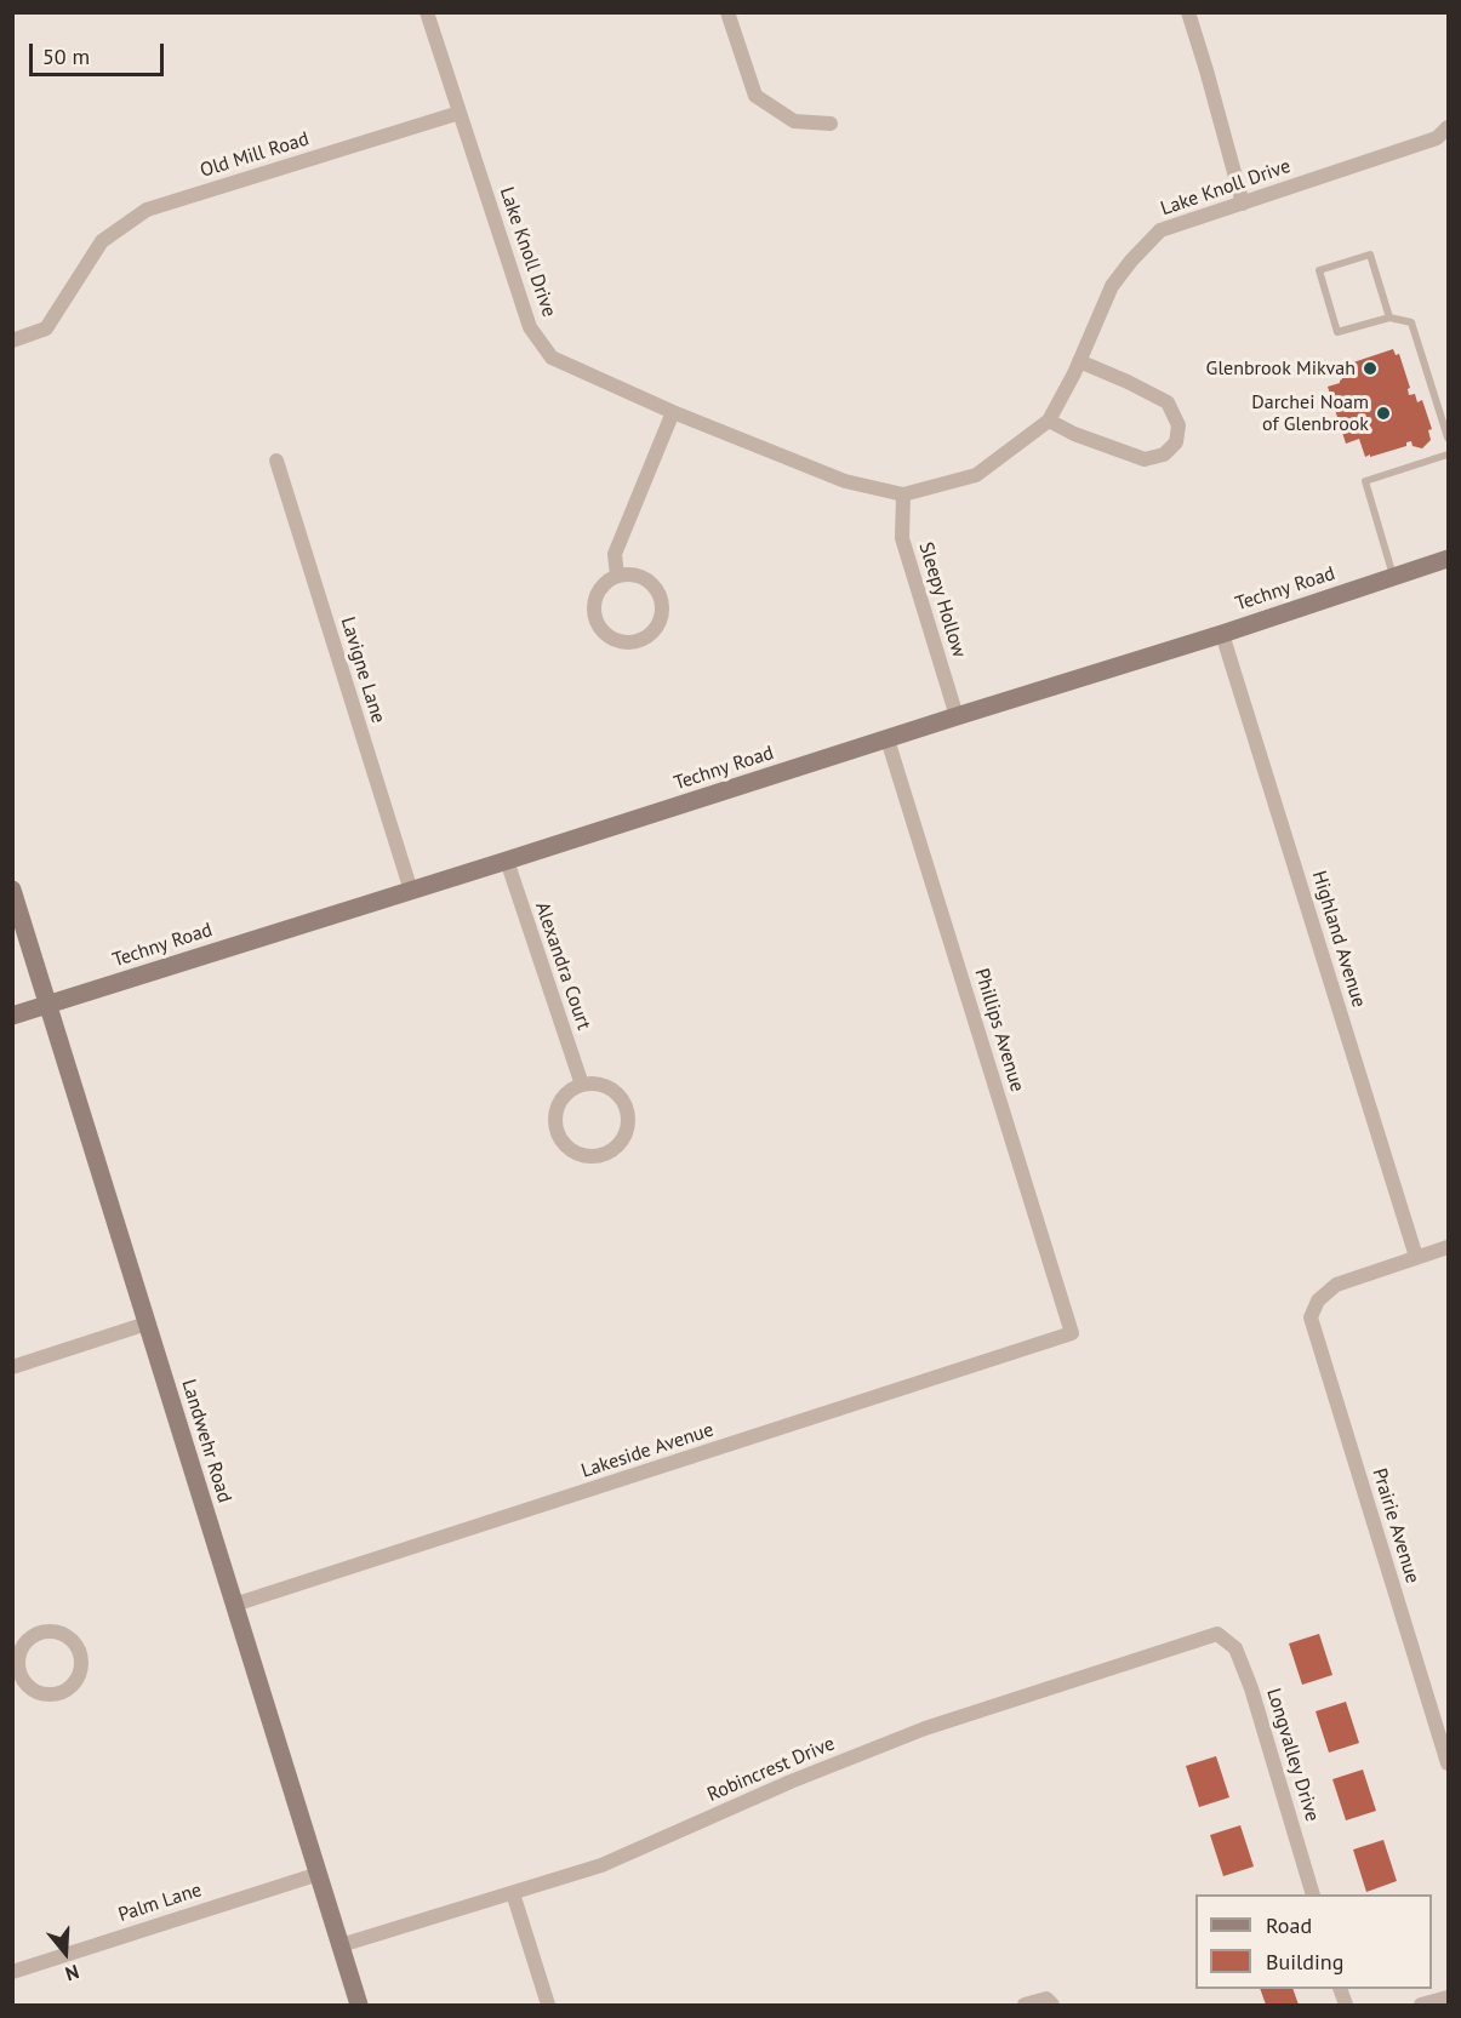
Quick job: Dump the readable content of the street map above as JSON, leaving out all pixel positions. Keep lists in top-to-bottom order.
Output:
{
  "streets": {
    "main road": ["Techny Road", "Landwehr Road"],
    "street": [
      "Old Mill Road",
      "Lake Knoll Drive",
      "Sleepy Hollow",
      "Lavigne Lane",
      "Highland Avenue",
      "Alexandra Court",
      "Phillips Avenue",
      "Lakeside Avenue",
      "Prairie Avenue",
      "Longvalley Drive",
      "Robincrest Drive",
      "Palm Lane"
    ]
  },
  "crossings": [
    ["Old Mill Road", "Lake Knoll Drive"],
    ["Lake Knoll Drive", "Sleepy Hollow"],
    ["Techny Road", "Sleepy Hollow"],
    ["Techny Road", "Lavigne Lane"],
    ["Techny Road", "Highland Avenue"],
    ["Techny Road", "Alexandra Court"],
    ["Techny Road", "Phillips Avenue"],
    ["Techny Road", "Landwehr Road"],
    ["Highland Avenue", "Prairie Avenue"],
    ["Phillips Avenue", "Lakeside Avenue"],
    ["Landwehr Road", "Lakeside Avenue"],
    ["Landwehr Road", "Robincrest Drive"],
    ["Landwehr Road", "Palm Lane"],
    ["Longvalley Drive", "Robincrest Drive"]
  ],
  "places": ["Glenbrook Mikvah", "Darchei Noam of Glenbrook"],
  "legend": ["Road", "Building"],
  "scale_bar": "50 m",
  "north": "bottom"
}
